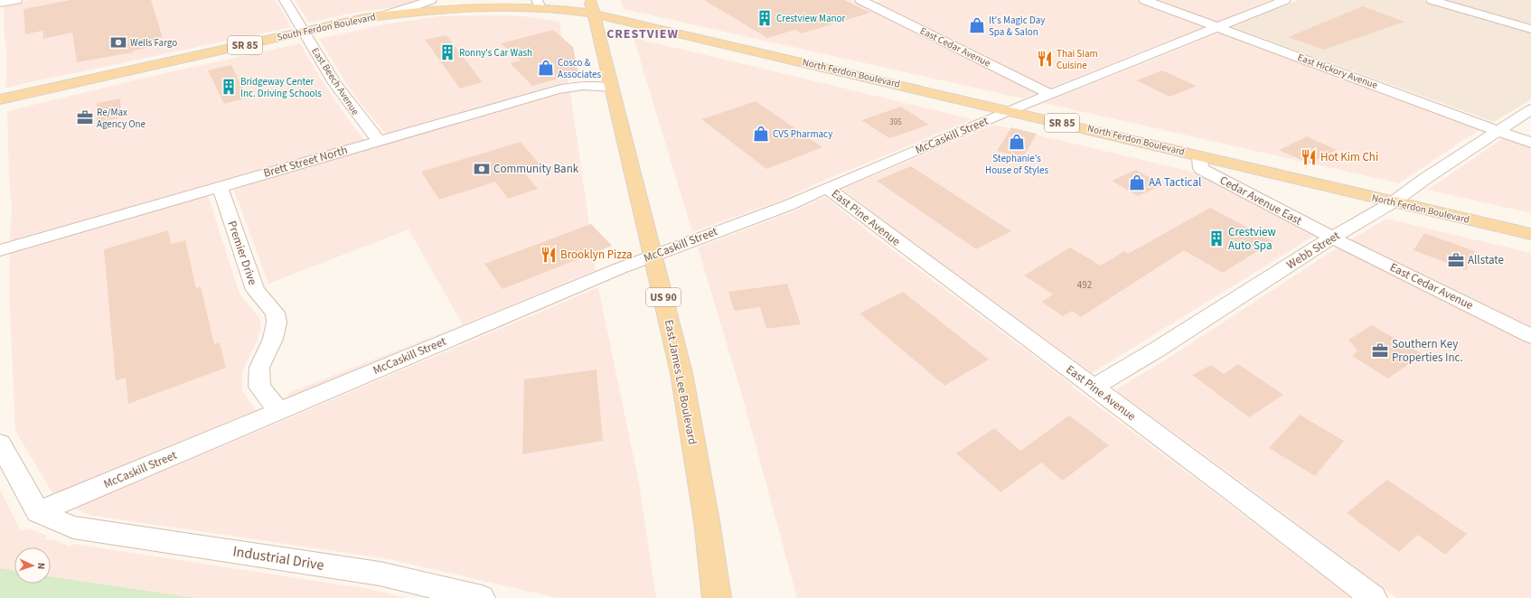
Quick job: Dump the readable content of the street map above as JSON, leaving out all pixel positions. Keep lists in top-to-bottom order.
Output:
{
  "streets": {
    "main road": [
      "South Ferdon Boulevard",
      "SR 85",
      "North Ferdon Boulevard",
      "US 90",
      "East James Lee Boulevard"
    ],
    "street": [
      "East Cedar Avenue",
      "East Hickory Avenue",
      "East Beech Avenue",
      "McCaskill Street",
      "Brett Street North",
      "Cedar Avenue East",
      "East Pine Avenue",
      "Webb Street",
      "Premier Drive",
      "Industrial Drive"
    ]
  },
  "crossings": [
    ["South Ferdon Boulevard", "North Ferdon Boulevard"],
    ["South Ferdon Boulevard", "East Beech Avenue"],
    ["South Ferdon Boulevard", "East James Lee Boulevard"],
    ["East Cedar Avenue", "McCaskill Street"],
    ["East Cedar Avenue", "Cedar Avenue East"],
    ["East Cedar Avenue", "Webb Street"],
    ["East Hickory Avenue", "McCaskill Street"],
    ["East Hickory Avenue", "Webb Street"],
    ["North Ferdon Boulevard", "McCaskill Street"],
    ["North Ferdon Boulevard", "Cedar Avenue East"],
    ["North Ferdon Boulevard", "Webb Street"],
    ["North Ferdon Boulevard", "East James Lee Boulevard"],
    ["East Beech Avenue", "Brett Street North"],
    ["McCaskill Street", "East Pine Avenue"],
    ["McCaskill Street", "Premier Drive"],
    ["McCaskill Street", "East James Lee Boulevard"],
    ["McCaskill Street", "Industrial Drive"],
    ["Brett Street North", "Premier Drive"],
    ["Brett Street North", "East James Lee Boulevard"],
    ["Cedar Avenue East", "Webb Street"],
    ["East Pine Avenue", "Webb Street"]
  ],
  "districts": ["CRESTVIEW"],
  "places": {
    "building": [
      "Crestview Manor",
      "Ronny's Car Wash",
      "Bridgeway Center Inc. Driving Schools",
      "Crestview Auto Spa"
    ],
    "shop": [
      "It's Magic Day Spa & Salon",
      "Cosco & Associates",
      "CVS Pharmacy",
      "Stephanie's House of Styles",
      "AA Tactical"
    ],
    "bank": ["Wells Fargo", "Community Bank"],
    "restaurant": ["Thai Siam Cuisine", "Hot Kim Chi", "Brooklyn Pizza"],
    "office": ["Re/Max Agency One", "Allstate", "Southern Key Properties Inc."]
  },
  "house_numbers": ["395", "492"],
  "north": "right"
}
